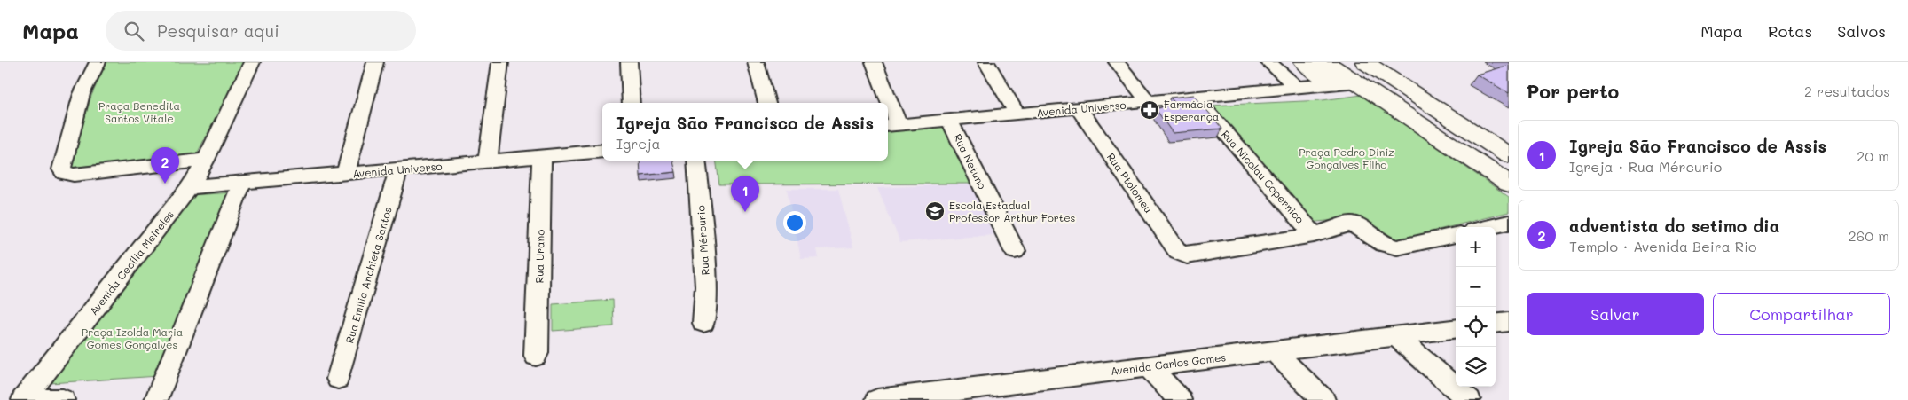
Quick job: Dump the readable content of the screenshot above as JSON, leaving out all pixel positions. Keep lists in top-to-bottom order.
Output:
{
  "streets": {
    "street": [
      "Avenida Universo",
      "Rua Netuno",
      "Rua Nicolau Copernico",
      "Rua Ptolomeu",
      "Rua Mércurio",
      "Rua Urano",
      "Avenida Cecília Meireles",
      "Rua Emília Anchieta Santos",
      "Avenida Carlos Gomes"
    ]
  },
  "crossings": [
    ["Avenida Universo", "Rua Netuno"],
    ["Avenida Universo", "Rua Nicolau Copernico"],
    ["Avenida Universo", "Rua Ptolomeu"],
    ["Avenida Universo", "Rua Urano"],
    ["Avenida Universo", "Avenida Cecília Meireles"],
    ["Avenida Universo", "Rua Emília Anchieta Santos"],
    ["Rua Nicolau Copernico", "Rua Ptolomeu"]
  ],
  "parks": ["Praça Benedita Santos Vitale", "Praça Pedro Diniz Gonçalves Filho", "Praça Izolda Maria Gomes Gonçalves"],
  "places": {
    "pharmacy": ["Farmácia Esperança"],
    "school or university": ["Escola Estadual Professor Arthur Fortes"]
  },
  "page": {
    "header": "Mapa",
    "search": "Pesquisar aqui",
    "nav": ["Mapa", "Rotas", "Salvos"],
    "heading": ["Por perto", "2 resultados"],
    "popup": ["Igreja São Francisco de Assis", "Igreja"],
    "list": [
      {
        "mark": "1",
        "name": "Igreja São Francisco de Assis",
        "note": "Igreja · Rua Mércurio",
        "value": "20 m"
      },
      {
        "mark": "2",
        "name": "adventista do setimo dia",
        "note": "Templo · Avenida Beira Rio",
        "value": "260 m"
      }
    ],
    "pins": ["2", "1"],
    "map_buttons": ["+", "−"],
    "buttons": ["Salvar", "Compartilhar"]
  }
}
